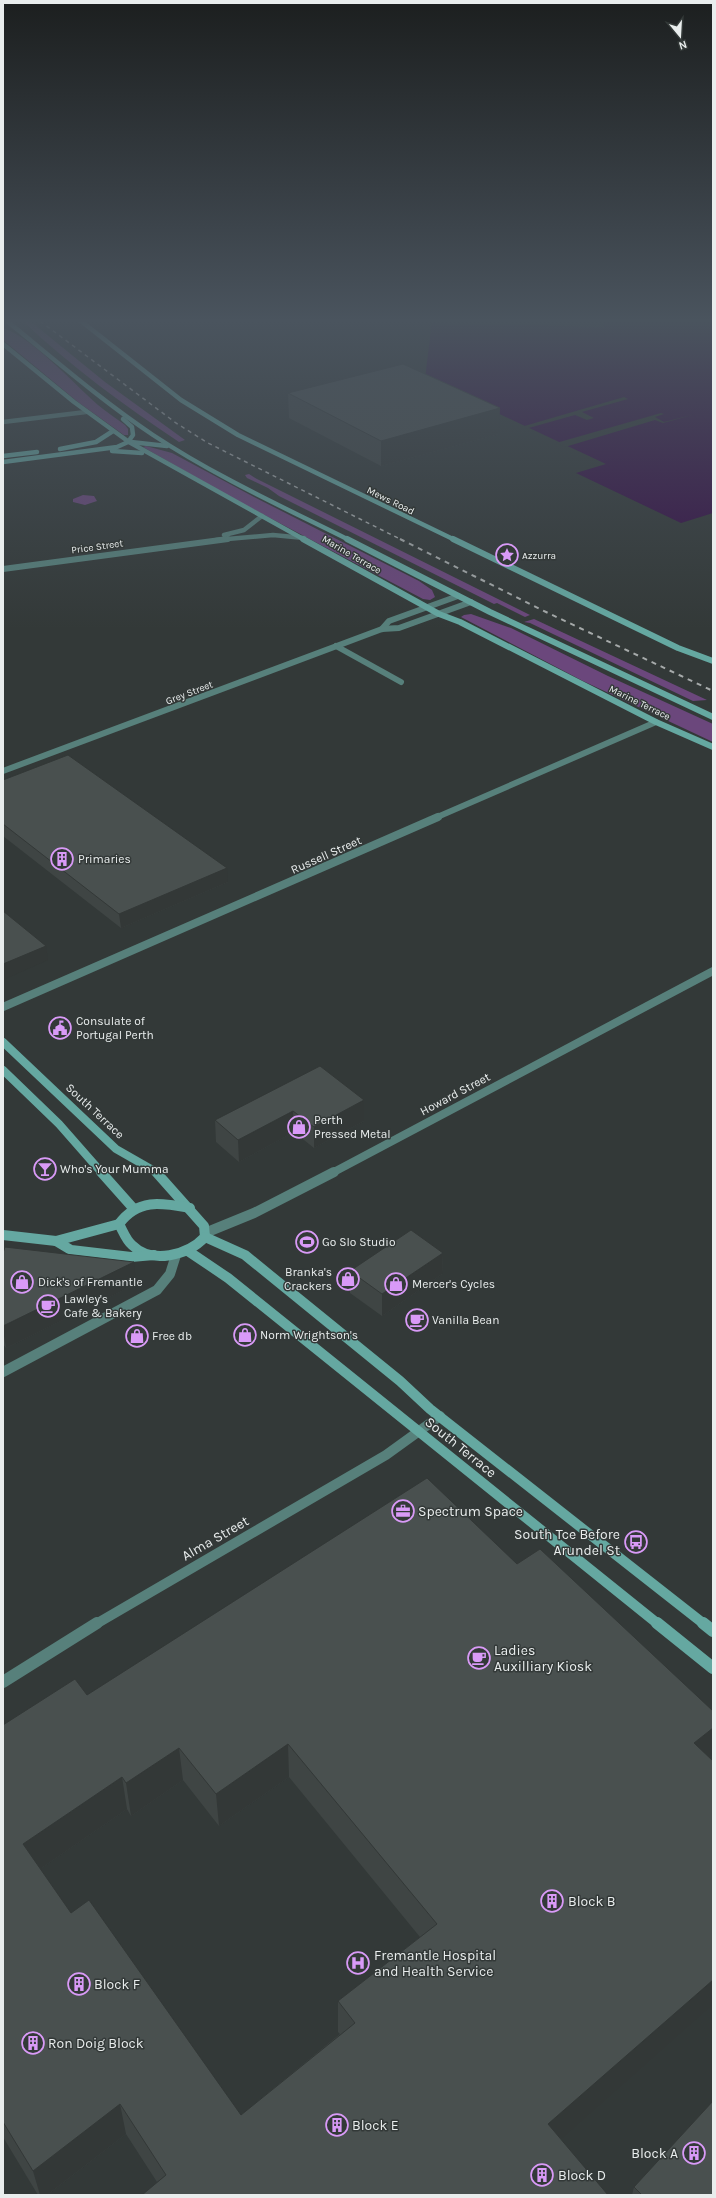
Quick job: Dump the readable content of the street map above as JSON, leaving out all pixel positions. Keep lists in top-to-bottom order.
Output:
{
  "streets": {
    "street": [
      "Mews Road",
      "Price Street",
      "Marine Terrace",
      "Grey Street",
      "Russell Street",
      "Howard Street",
      "South Terrace",
      "Alma Street"
    ]
  },
  "crossings": [
    ["Price Street", "Marine Terrace"],
    ["Marine Terrace", "Grey Street"],
    ["Marine Terrace", "Russell Street"],
    ["Howard Street", "South Terrace"],
    ["South Terrace", "Alma Street"]
  ],
  "places": {
    "place": ["Azzurra"],
    "building": [
      "Primaries",
      "Block B",
      "Block F",
      "Ron Doig Block",
      "Block E",
      "Block A",
      "Block D"
    ],
    "public building": ["Consulate of Portugal Perth"],
    "shop": [
      "Perth Pressed Metal",
      "Branka's Crackers",
      "Dick's of Fremantle",
      "Mercer's Cycles",
      "Norm Wrightson's",
      "Free db"
    ],
    "bar": ["Who's Your Mumma"],
    "sports": ["Go Slo Studio"],
    "cafe": ["Lawley's Cafe & Bakery", "Vanilla Bean", "Ladies Auxilliary Kiosk"],
    "office": ["Spectrum Space"],
    "bus stop": ["South Tce Before Arundel St"],
    "hospital": ["Fremantle Hospital and Health Service"]
  },
  "north": "bottom"
}
